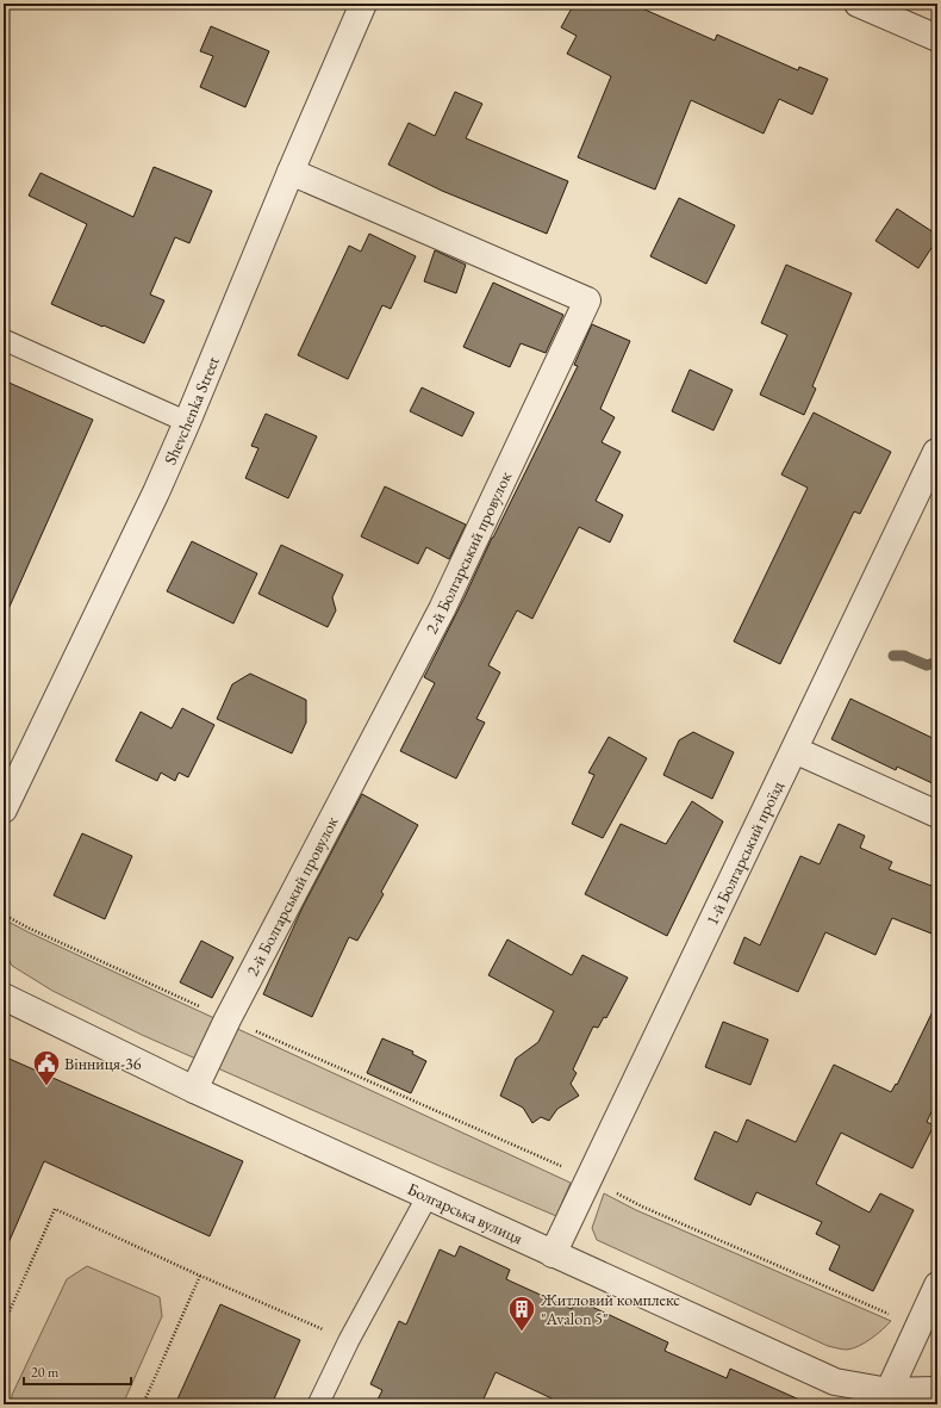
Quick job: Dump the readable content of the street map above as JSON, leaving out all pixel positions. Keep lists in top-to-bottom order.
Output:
{
  "streets": {
    "street": [
      "Shevchenka Street",
      "2-й Болгарський провулок",
      "1-й Болгарський проїзд",
      "Болгарська вулиця"
    ]
  },
  "crossings": [
    ["Shevchenka Street", "2-й Болгарський провулок"],
    ["2-й Болгарський провулок", "Болгарська вулиця"],
    ["1-й Болгарський проїзд", "Болгарська вулиця"]
  ],
  "places": {
    "public building": ["Вінниця-36"],
    "building": ["Житловий комплекс \"Avalon 5\""]
  },
  "scale_bar": "20 m"
}
